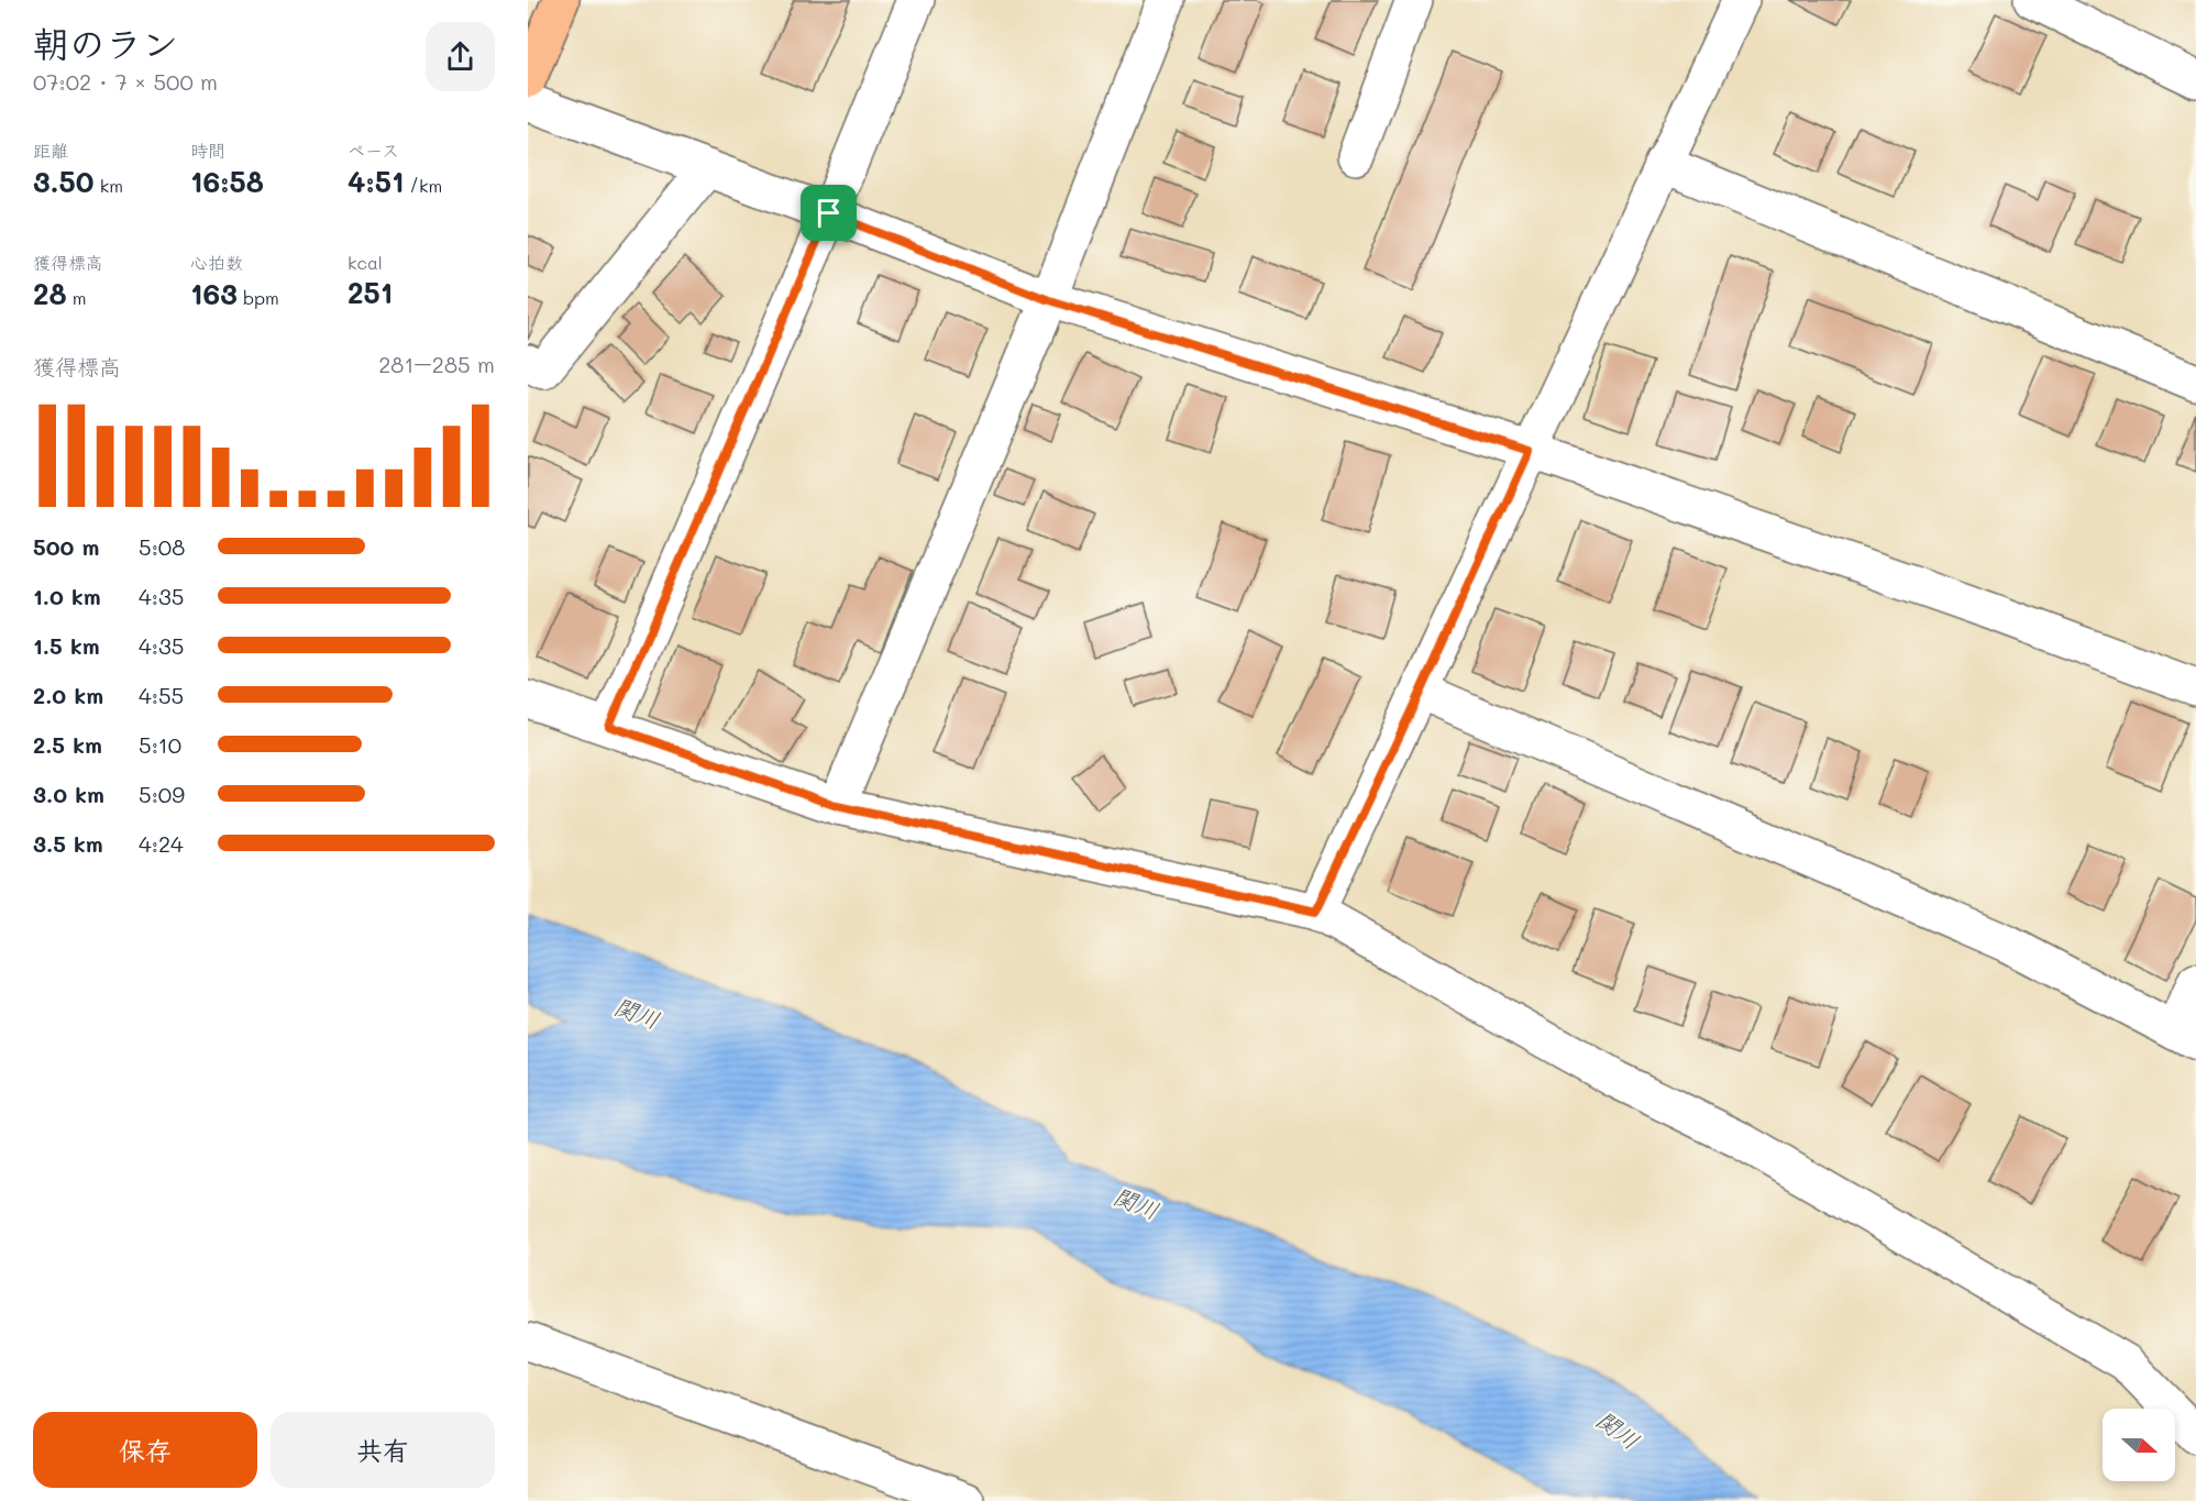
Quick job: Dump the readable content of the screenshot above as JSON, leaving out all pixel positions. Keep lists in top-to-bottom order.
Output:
{
  "water": ["関川"],
  "north": "right",
  "page": {
    "heading": ["朝のラン", "07:02 · 7 × 500 m"],
    "stats": [
      ["距離", "3.50 km"],
      ["時間", "16:58"],
      ["ペース", "4:51 /km"],
      ["獲得標高", "28 m"],
      ["心拍数", "163 bpm"],
      ["kcal", "251"]
    ],
    "chart": ["獲得標高", "281–285 m"],
    "list": [
      {
        "name": "500 m",
        "note": "5:08"
      },
      {
        "name": "1.0 km",
        "note": "4:35"
      },
      {
        "name": "1.5 km",
        "note": "4:35"
      },
      {
        "name": "2.0 km",
        "note": "4:55"
      },
      {
        "name": "2.5 km",
        "note": "5:10"
      },
      {
        "name": "3.0 km",
        "note": "5:09"
      },
      {
        "name": "3.5 km",
        "note": "4:24"
      }
    ],
    "buttons": ["保存", "共有"]
  }
}
